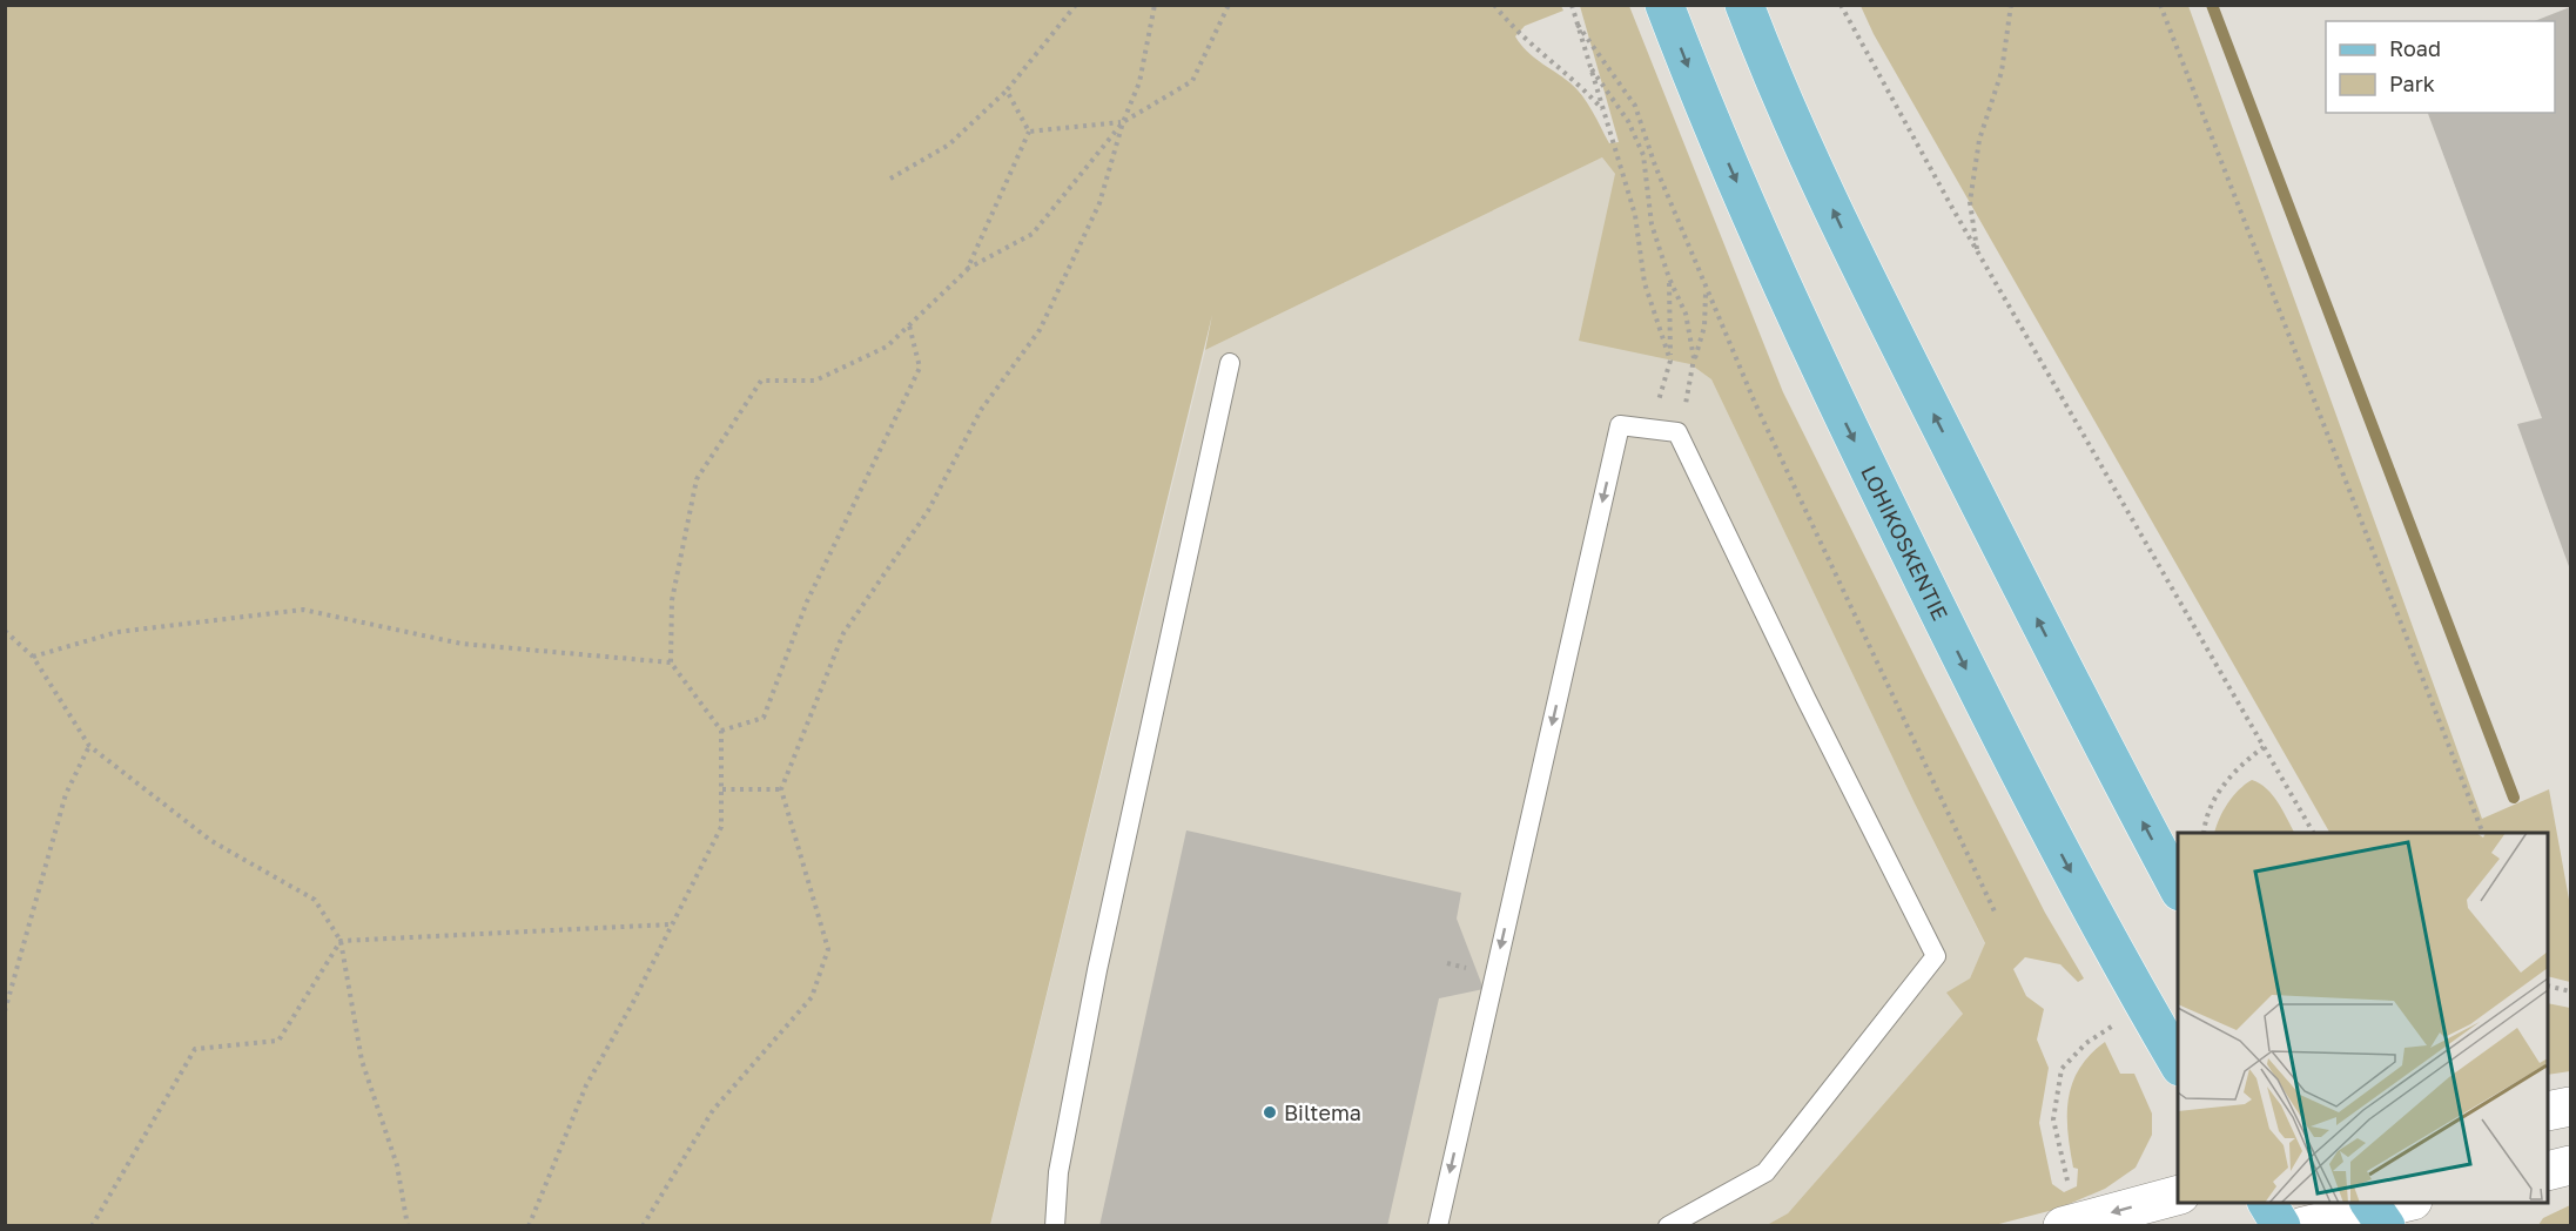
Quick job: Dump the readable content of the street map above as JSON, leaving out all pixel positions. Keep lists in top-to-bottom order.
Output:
{
  "streets": {
    "main road": ["LOHIKOSKENTIE"]
  },
  "places": ["Biltema"],
  "legend": ["Road", "Park"]
}
